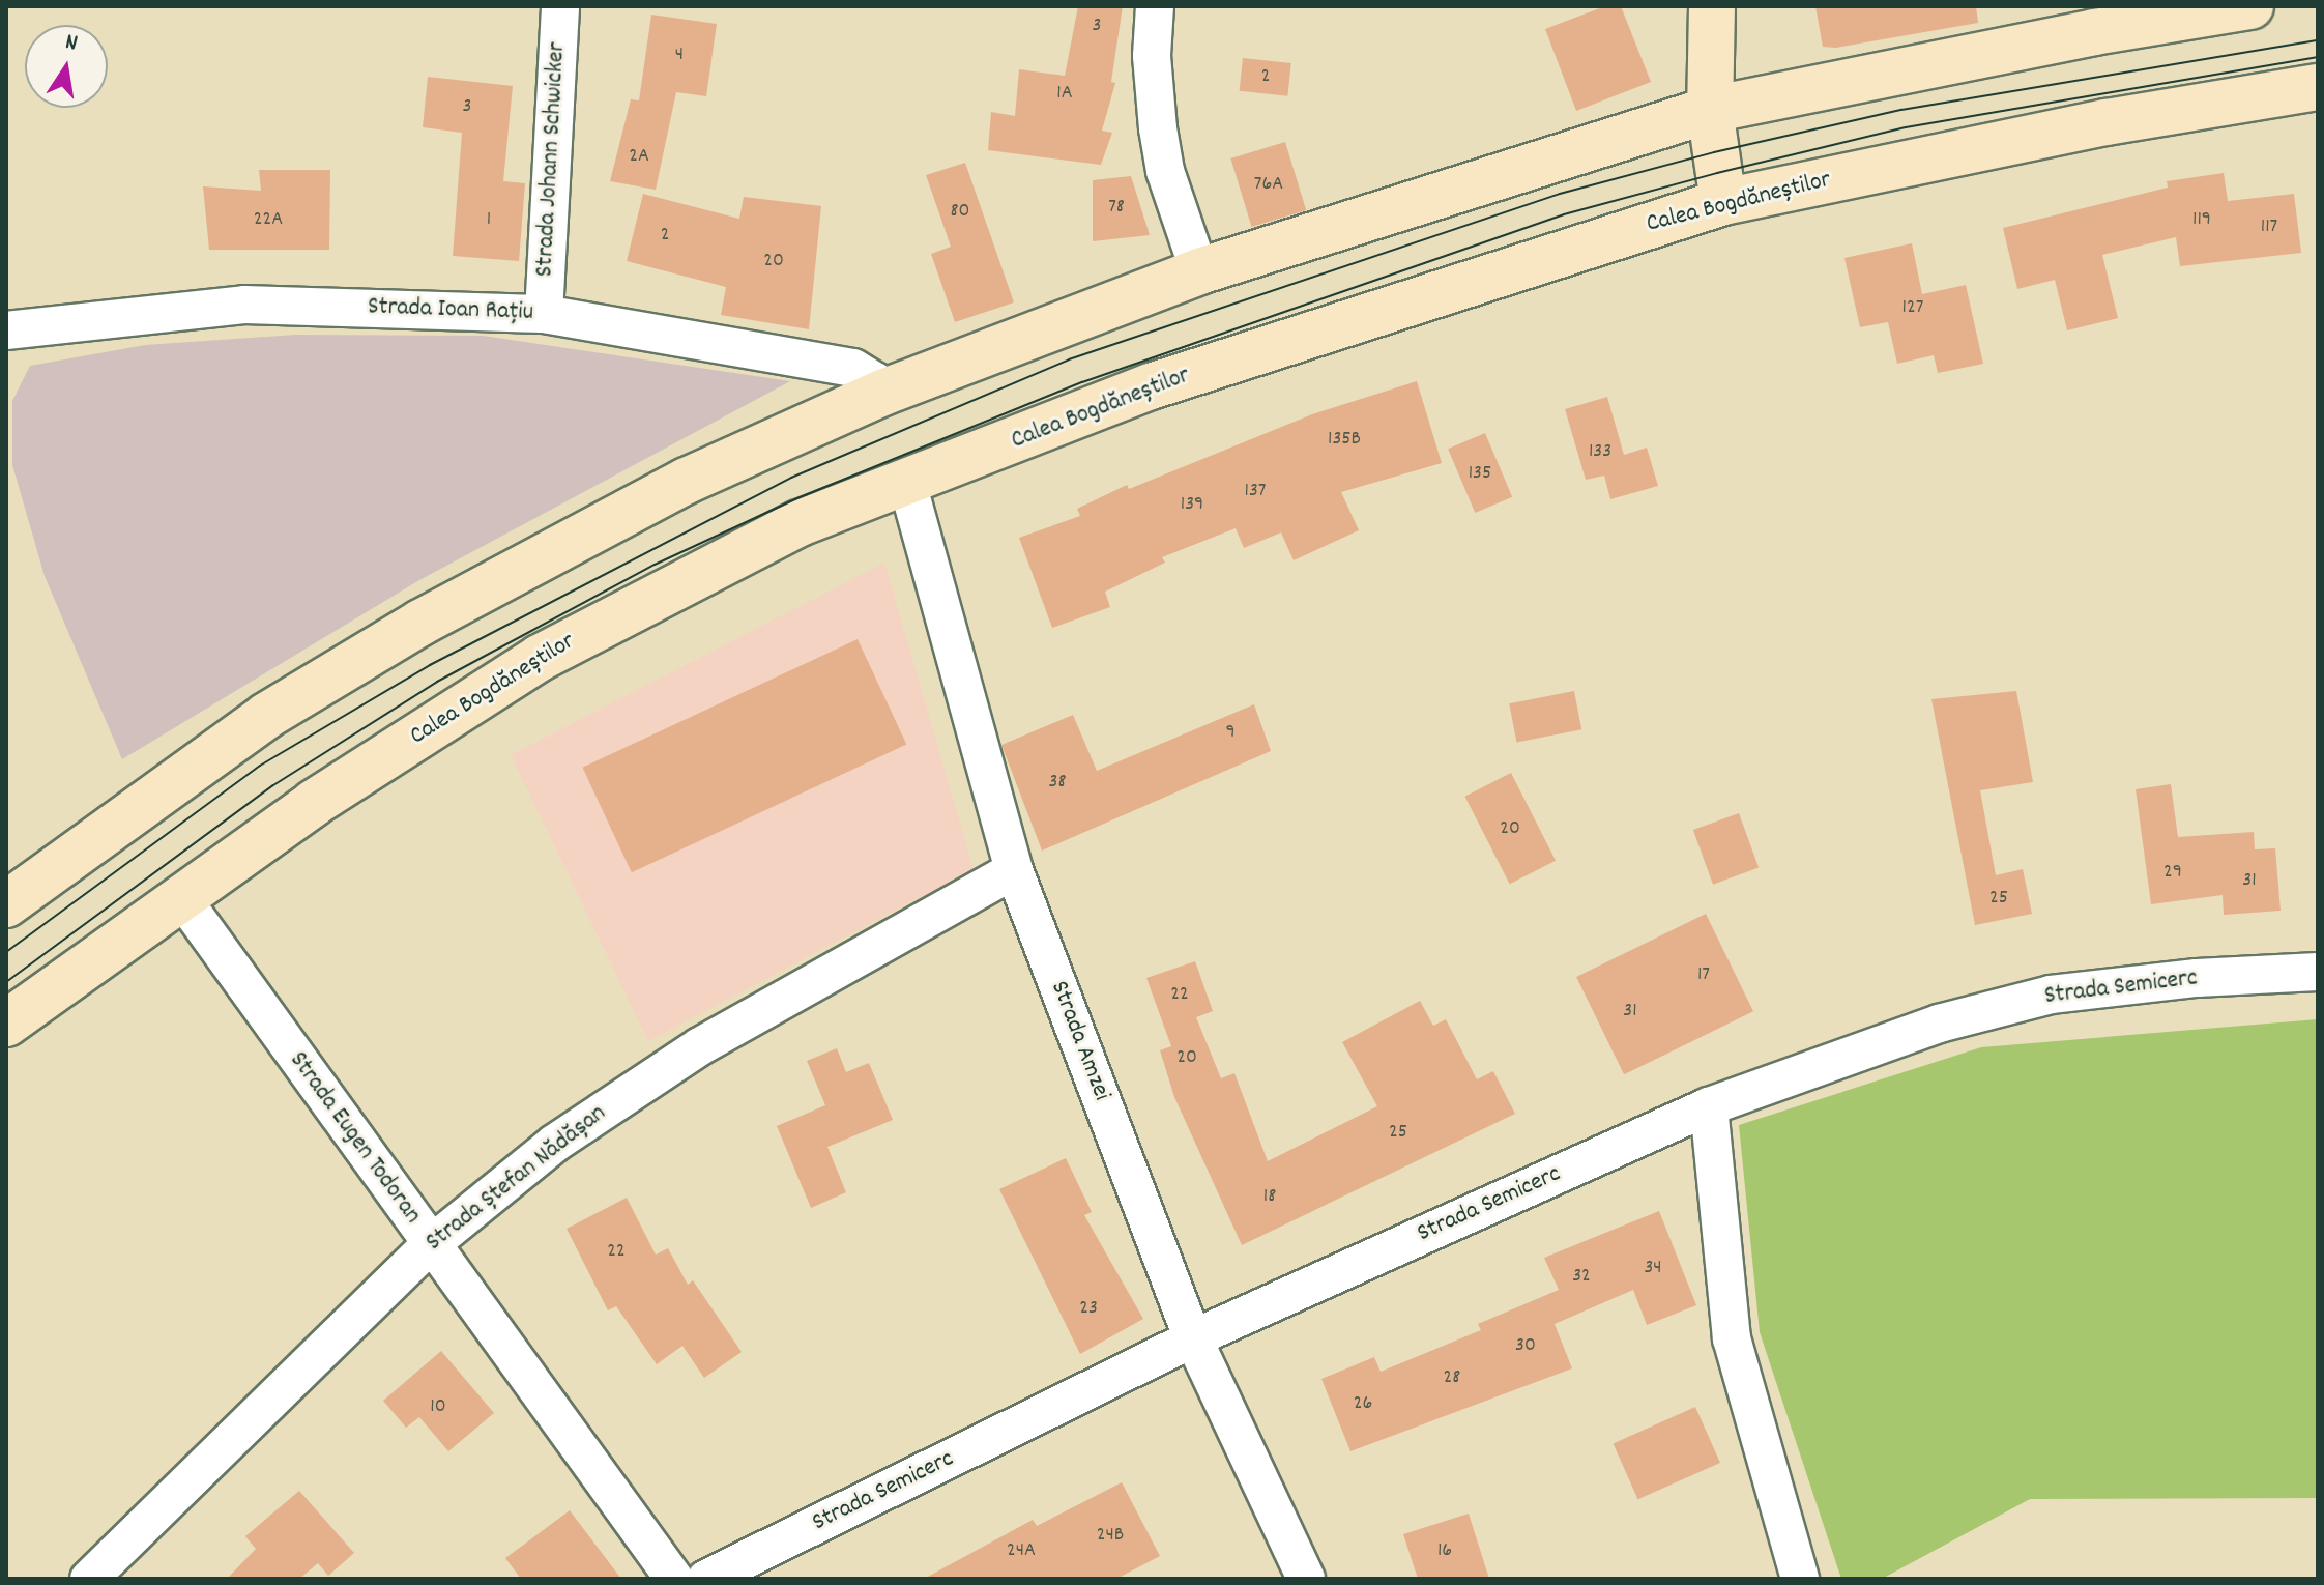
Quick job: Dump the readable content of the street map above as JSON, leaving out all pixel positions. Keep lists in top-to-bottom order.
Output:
{
  "streets": {
    "main road": ["Calea Bogdăneștilor"],
    "street": [
      "Strada Johann Schwicker",
      "Strada Ioan Rațiu",
      "Strada Semicerc",
      "Strada Amzei",
      "Strada Eugen Todoran",
      "Strada Ștefan Nădășan"
    ]
  },
  "crossings": [
    ["Strada Johann Schwicker", "Strada Ioan Rațiu"],
    ["Calea Bogdăneștilor", "Strada Amzei"],
    ["Calea Bogdăneștilor", "Strada Eugen Todoran"],
    ["Strada Semicerc", "Strada Amzei"],
    ["Strada Amzei", "Strada Ștefan Nădășan"],
    ["Strada Eugen Todoran", "Strada Ștefan Nădășan"]
  ],
  "house_numbers": [
    "3",
    "4",
    "2",
    "1A",
    "3",
    "2A",
    "76A",
    "78",
    "80",
    "22A",
    "1",
    "119",
    "117",
    "2",
    "20",
    "127",
    "135B",
    "133",
    "135",
    "137",
    "139",
    "9",
    "38",
    "20",
    "29",
    "31",
    "25",
    "17",
    "22",
    "31",
    "20",
    "25",
    "18",
    "22",
    "34",
    "32",
    "23",
    "30",
    "28",
    "26",
    "10",
    "24B",
    "24A",
    "16"
  ],
  "north": "top"
}
